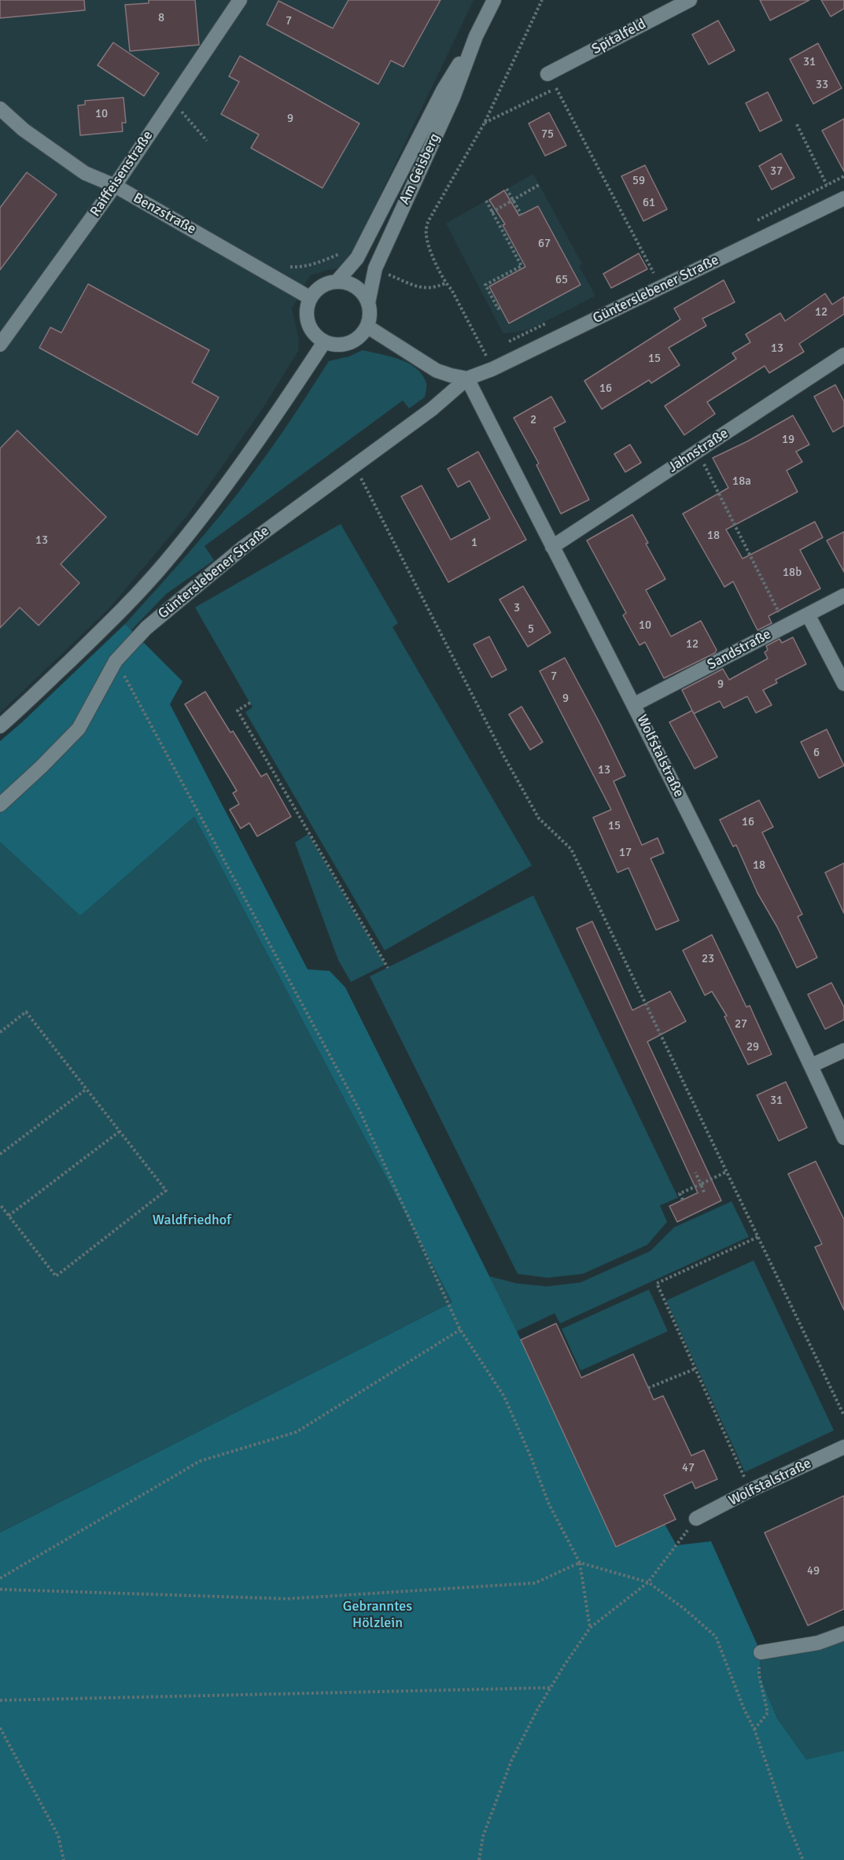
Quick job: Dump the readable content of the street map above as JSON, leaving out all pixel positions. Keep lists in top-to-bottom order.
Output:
{
  "streets": {
    "street": [
      "Spitalfeld",
      "Am Geisberg",
      "Raiffeisenstraße",
      "Benzstraße",
      "Günterslebener Straße",
      "Jahnstraße",
      "Sandstraße",
      "Wolfstalstraße"
    ]
  },
  "crossings": [
    ["Am Geisberg", "Benzstraße"],
    ["Raiffeisenstraße", "Benzstraße"],
    ["Günterslebener Straße", "Wolfstalstraße"],
    ["Jahnstraße", "Wolfstalstraße"],
    ["Sandstraße", "Wolfstalstraße"]
  ],
  "parks": ["Waldfriedhof", "Gebranntes Hölzlein"],
  "house_numbers": [
    "8",
    "7",
    "31",
    "33",
    "10",
    "9",
    "75",
    "37",
    "59",
    "61",
    "67",
    "65",
    "12",
    "13",
    "15",
    "16",
    "2",
    "19",
    "18a",
    "18",
    "13",
    "1",
    "18b",
    "3",
    "10",
    "5",
    "12",
    "7",
    "9",
    "9",
    "6",
    "13",
    "16",
    "15",
    "17",
    "18",
    "23",
    "27",
    "29",
    "31",
    "47",
    "49"
  ]
}
